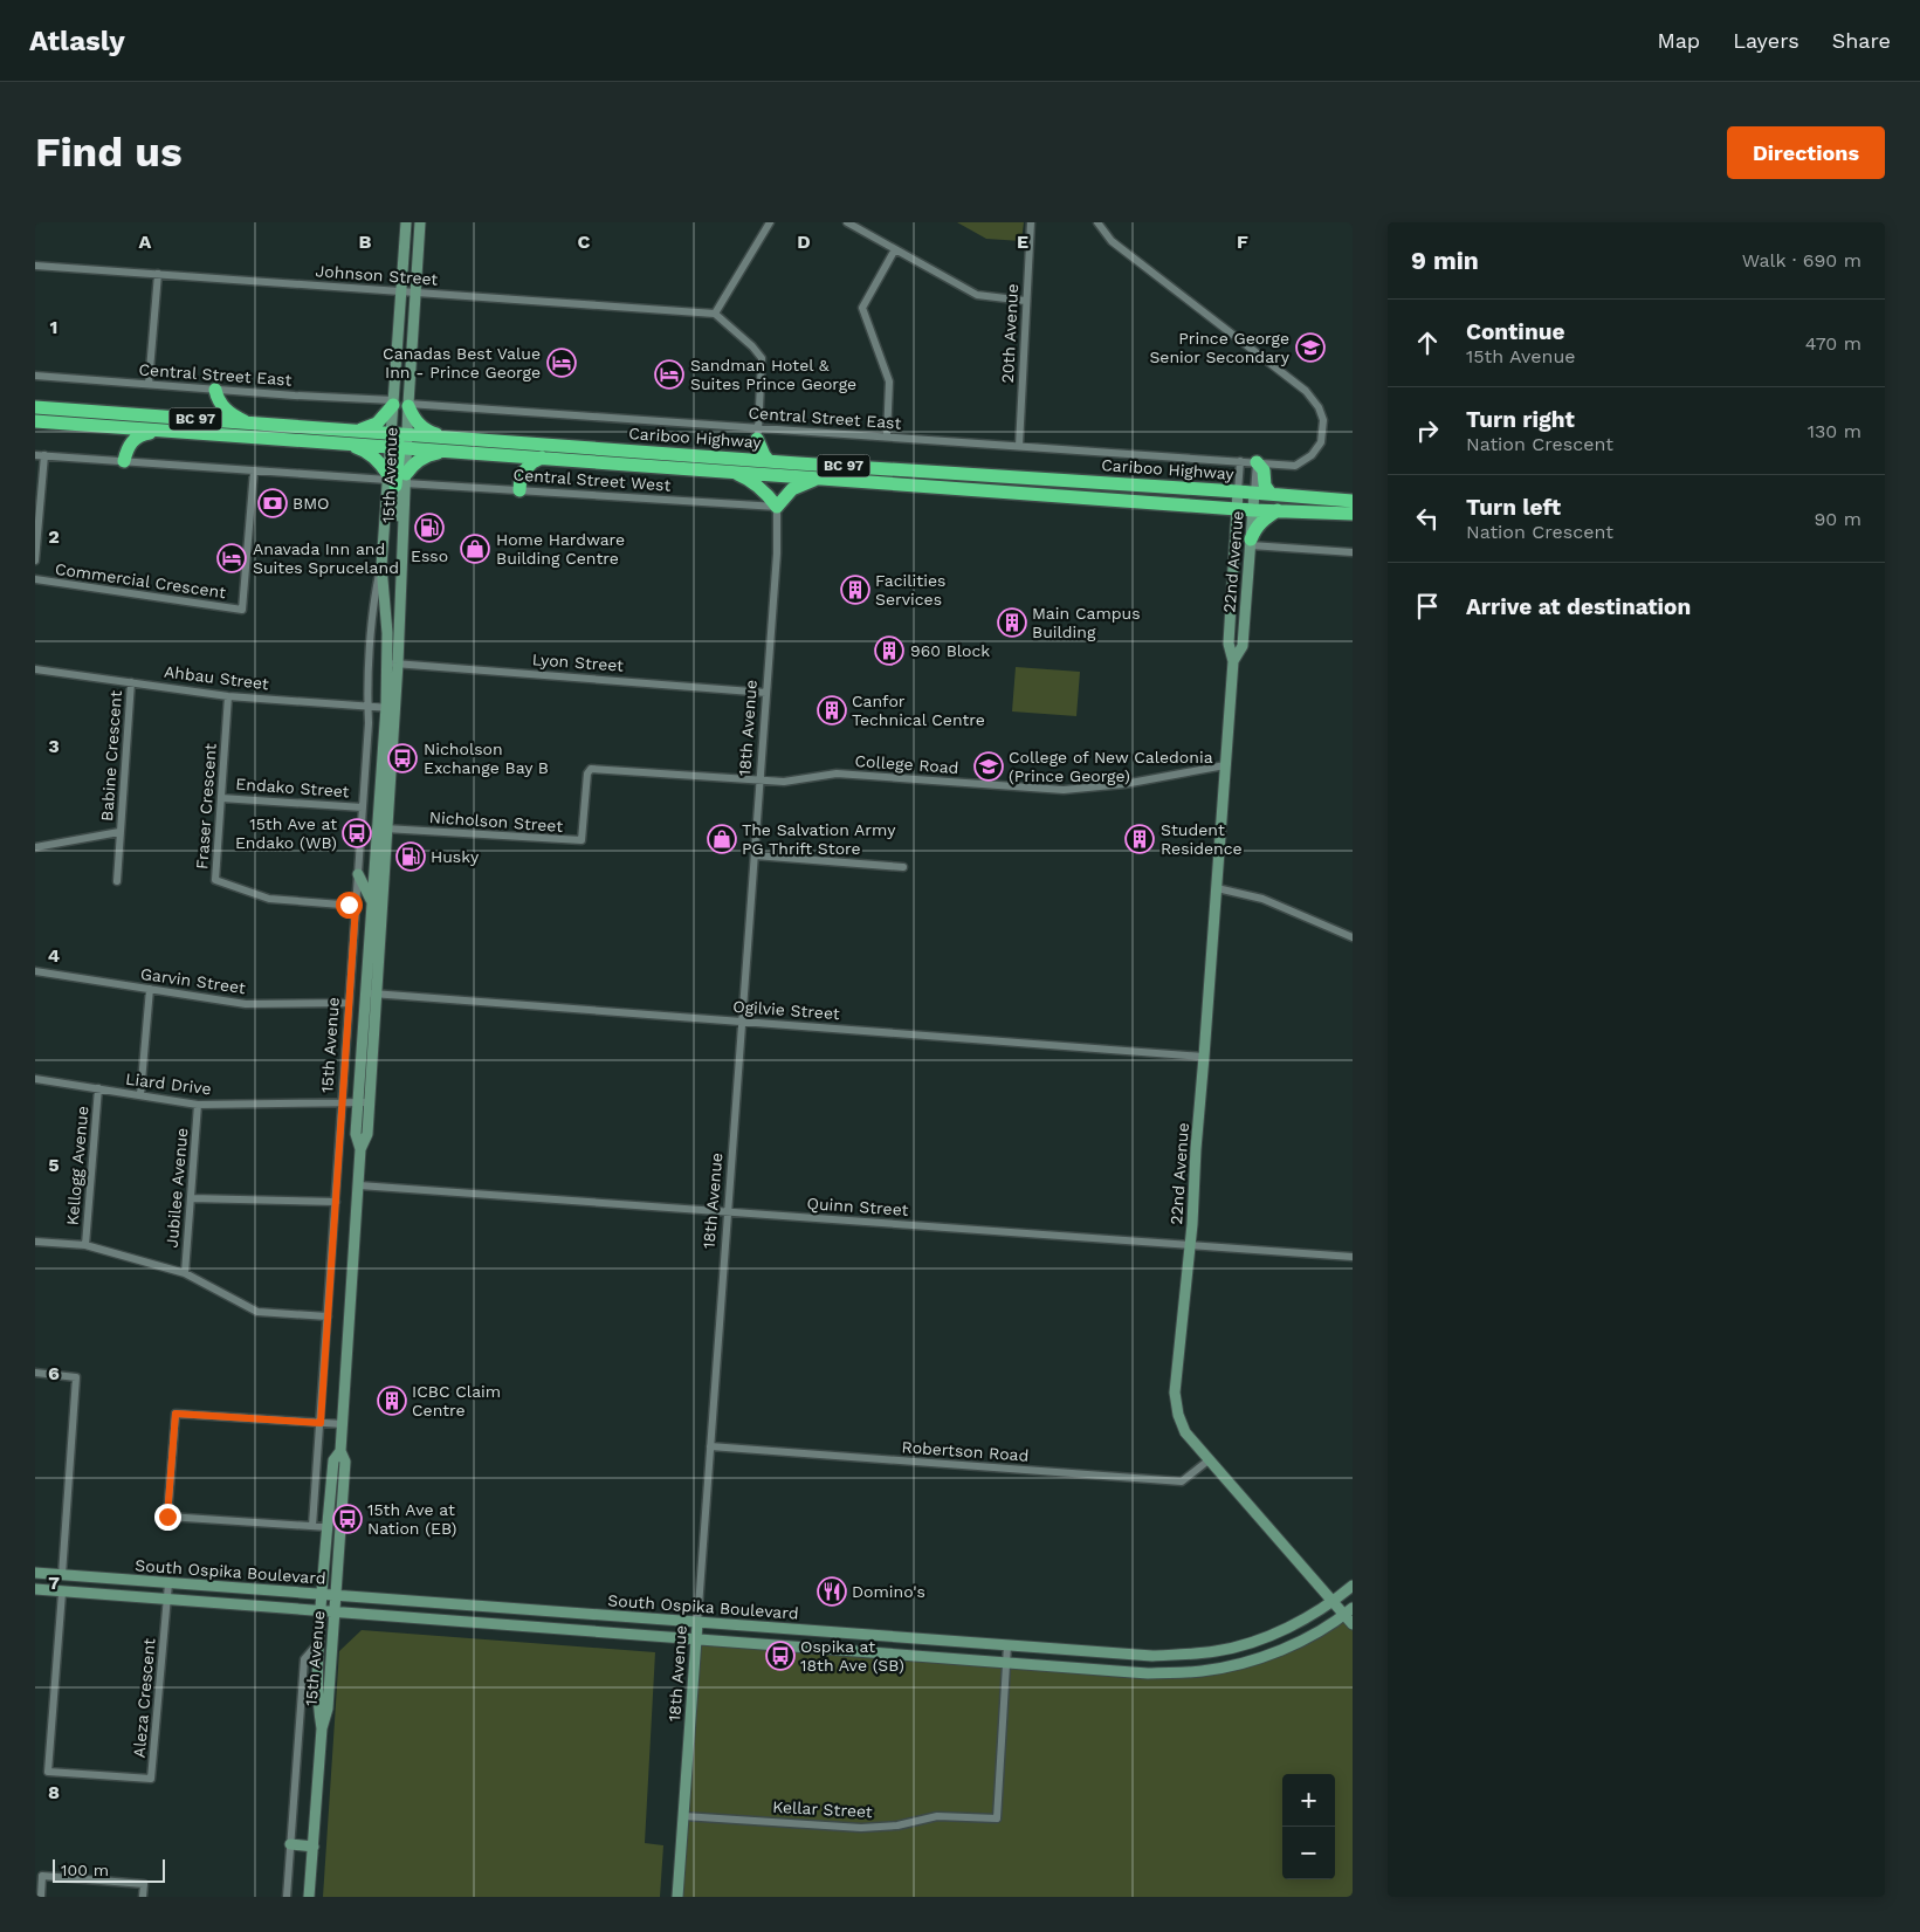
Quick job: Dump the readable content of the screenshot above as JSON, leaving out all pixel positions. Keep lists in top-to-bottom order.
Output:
{
  "streets": {
    "highway": ["BC 97", "Cariboo Highway"],
    "main road": [
      "15th Avenue",
      "22nd Avenue",
      "18th Avenue",
      "South Ospika Boulevard"
    ],
    "street": [
      "Johnson Street",
      "20th Avenue",
      "Central Street East",
      "Central Street West",
      "Commercial Crescent",
      "Lyon Street",
      "Ahbau Street",
      "Babine Crescent",
      "College Road",
      "Endako Street",
      "Fraser Crescent",
      "Nicholson Street",
      "Garvin Street",
      "Ogilvie Street",
      "Liard Drive",
      "Kellogg Avenue",
      "Jubilee Avenue",
      "Quinn Street",
      "Robertson Road",
      "Aleza Crescent",
      "Kellar Street"
    ]
  },
  "crossings": [
    ["Johnson Street", "15th Avenue"],
    ["20th Avenue", "Central Street East"],
    ["Central Street East", "15th Avenue"],
    ["Central Street East", "22nd Avenue"],
    ["Cariboo Highway", "15th Avenue"],
    ["Cariboo Highway", "22nd Avenue"],
    ["15th Avenue", "Central Street West"],
    ["15th Avenue", "Lyon Street"],
    ["15th Avenue", "Ahbau Street"],
    ["15th Avenue", "Endako Street"],
    ["15th Avenue", "Fraser Crescent"],
    ["15th Avenue", "Nicholson Street"],
    ["15th Avenue", "Garvin Street"],
    ["15th Avenue", "Ogilvie Street"],
    ["15th Avenue", "Liard Drive"],
    ["15th Avenue", "Quinn Street"],
    ["15th Avenue", "South Ospika Boulevard"],
    ["Central Street West", "Commercial Crescent"],
    ["Central Street West", "18th Avenue"],
    ["22nd Avenue", "College Road"],
    ["22nd Avenue", "Ogilvie Street"],
    ["22nd Avenue", "Quinn Street"],
    ["22nd Avenue", "Robertson Road"],
    ["22nd Avenue", "South Ospika Boulevard"],
    ["Lyon Street", "18th Avenue"],
    ["Ahbau Street", "Babine Crescent"],
    ["Ahbau Street", "Fraser Crescent"],
    ["18th Avenue", "College Road"],
    ["18th Avenue", "Nicholson Street"],
    ["18th Avenue", "Ogilvie Street"],
    ["18th Avenue", "Quinn Street"],
    ["18th Avenue", "Robertson Road"],
    ["18th Avenue", "South Ospika Boulevard"],
    ["18th Avenue", "Kellar Street"],
    ["College Road", "Nicholson Street"],
    ["Endako Street", "Fraser Crescent"],
    ["Liard Drive", "Kellogg Avenue"],
    ["Liard Drive", "Jubilee Avenue"],
    ["South Ospika Boulevard", "Aleza Crescent"],
    ["South Ospika Boulevard", "Kellar Street"]
  ],
  "places": {
    "school or university": ["Prince George Senior Secondary", "College of New Caledonia (Prince George)"],
    "hotel": ["Canadas Best Value Inn - Prince George", "Sandman Hotel & Suites Prince George", "Anavada Inn and Suites Spruceland"],
    "bank": ["BMO"],
    "fuel station": ["Esso", "Husky"],
    "shop": ["Home Hardware Building Centre", "The Salvation Army PG Thrift Store"],
    "building": [
      "Facilities Services",
      "Main Campus Building",
      "960 Block",
      "Canfor Technical Centre",
      "Student Residence",
      "ICBC Claim Centre"
    ],
    "bus stop": [
      "Nicholson Exchange Bay B",
      "15th Ave at Endako (WB)",
      "15th Ave at Nation (EB)",
      "Ospika at 18th Ave (SB)"
    ],
    "restaurant": ["Domino's"]
  },
  "scale_bar": "100 m",
  "page": {
    "header": "Atlasly",
    "nav": ["Map", "Layers", "Share"],
    "buttons": "Directions",
    "title": "Find us",
    "heading": ["9 min", "Walk · 690 m"],
    "list": [
      ["Continue", "15th Avenue", "470 m"],
      ["Turn right", "Nation Crescent", "130 m"],
      ["Turn left", "Nation Crescent", "90 m"],
      "Arrive at destination"
    ],
    "map_buttons": ["+", "−"],
    "scale": "100 m"
  },
  "grid": {
    "columns": [
      "A",
      "B",
      "C",
      "D",
      "E",
      "F"
    ],
    "rows": [
      "1",
      "2",
      "3",
      "4",
      "5",
      "6",
      "7",
      "8"
    ]
  }
}
